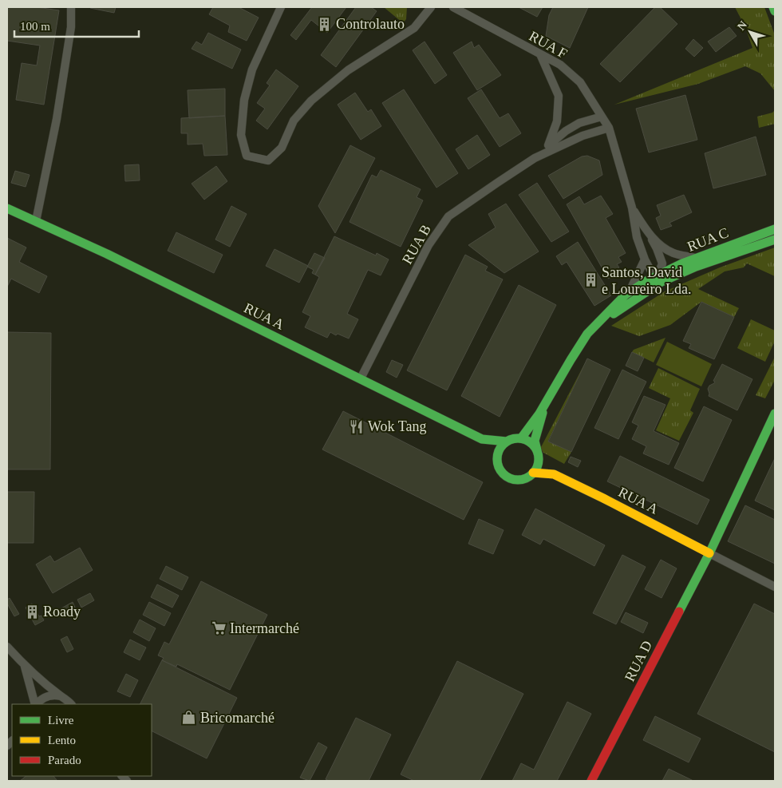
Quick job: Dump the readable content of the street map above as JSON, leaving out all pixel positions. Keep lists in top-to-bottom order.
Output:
{
  "streets": {
    "street": [
      "RUA F",
      "RUA C",
      "RUA B",
      "RUA A",
      "RUA D"
    ]
  },
  "crossings": [
    ["RUA F", "RUA B"],
    ["RUA C", "RUA A"],
    ["RUA B", "RUA A"],
    ["RUA A", "RUA D"]
  ],
  "places": {
    "building": ["Controlauto", "Santos, David e Loureiro Lda.", "Roady"],
    "restaurant": ["Wok Tang"],
    "supermarket": ["Intermarché"],
    "shop": ["Bricomarché"]
  },
  "legend": ["Livre", "Lento", "Parado"],
  "scale_bar": "100 m",
  "north": "top left"
}
